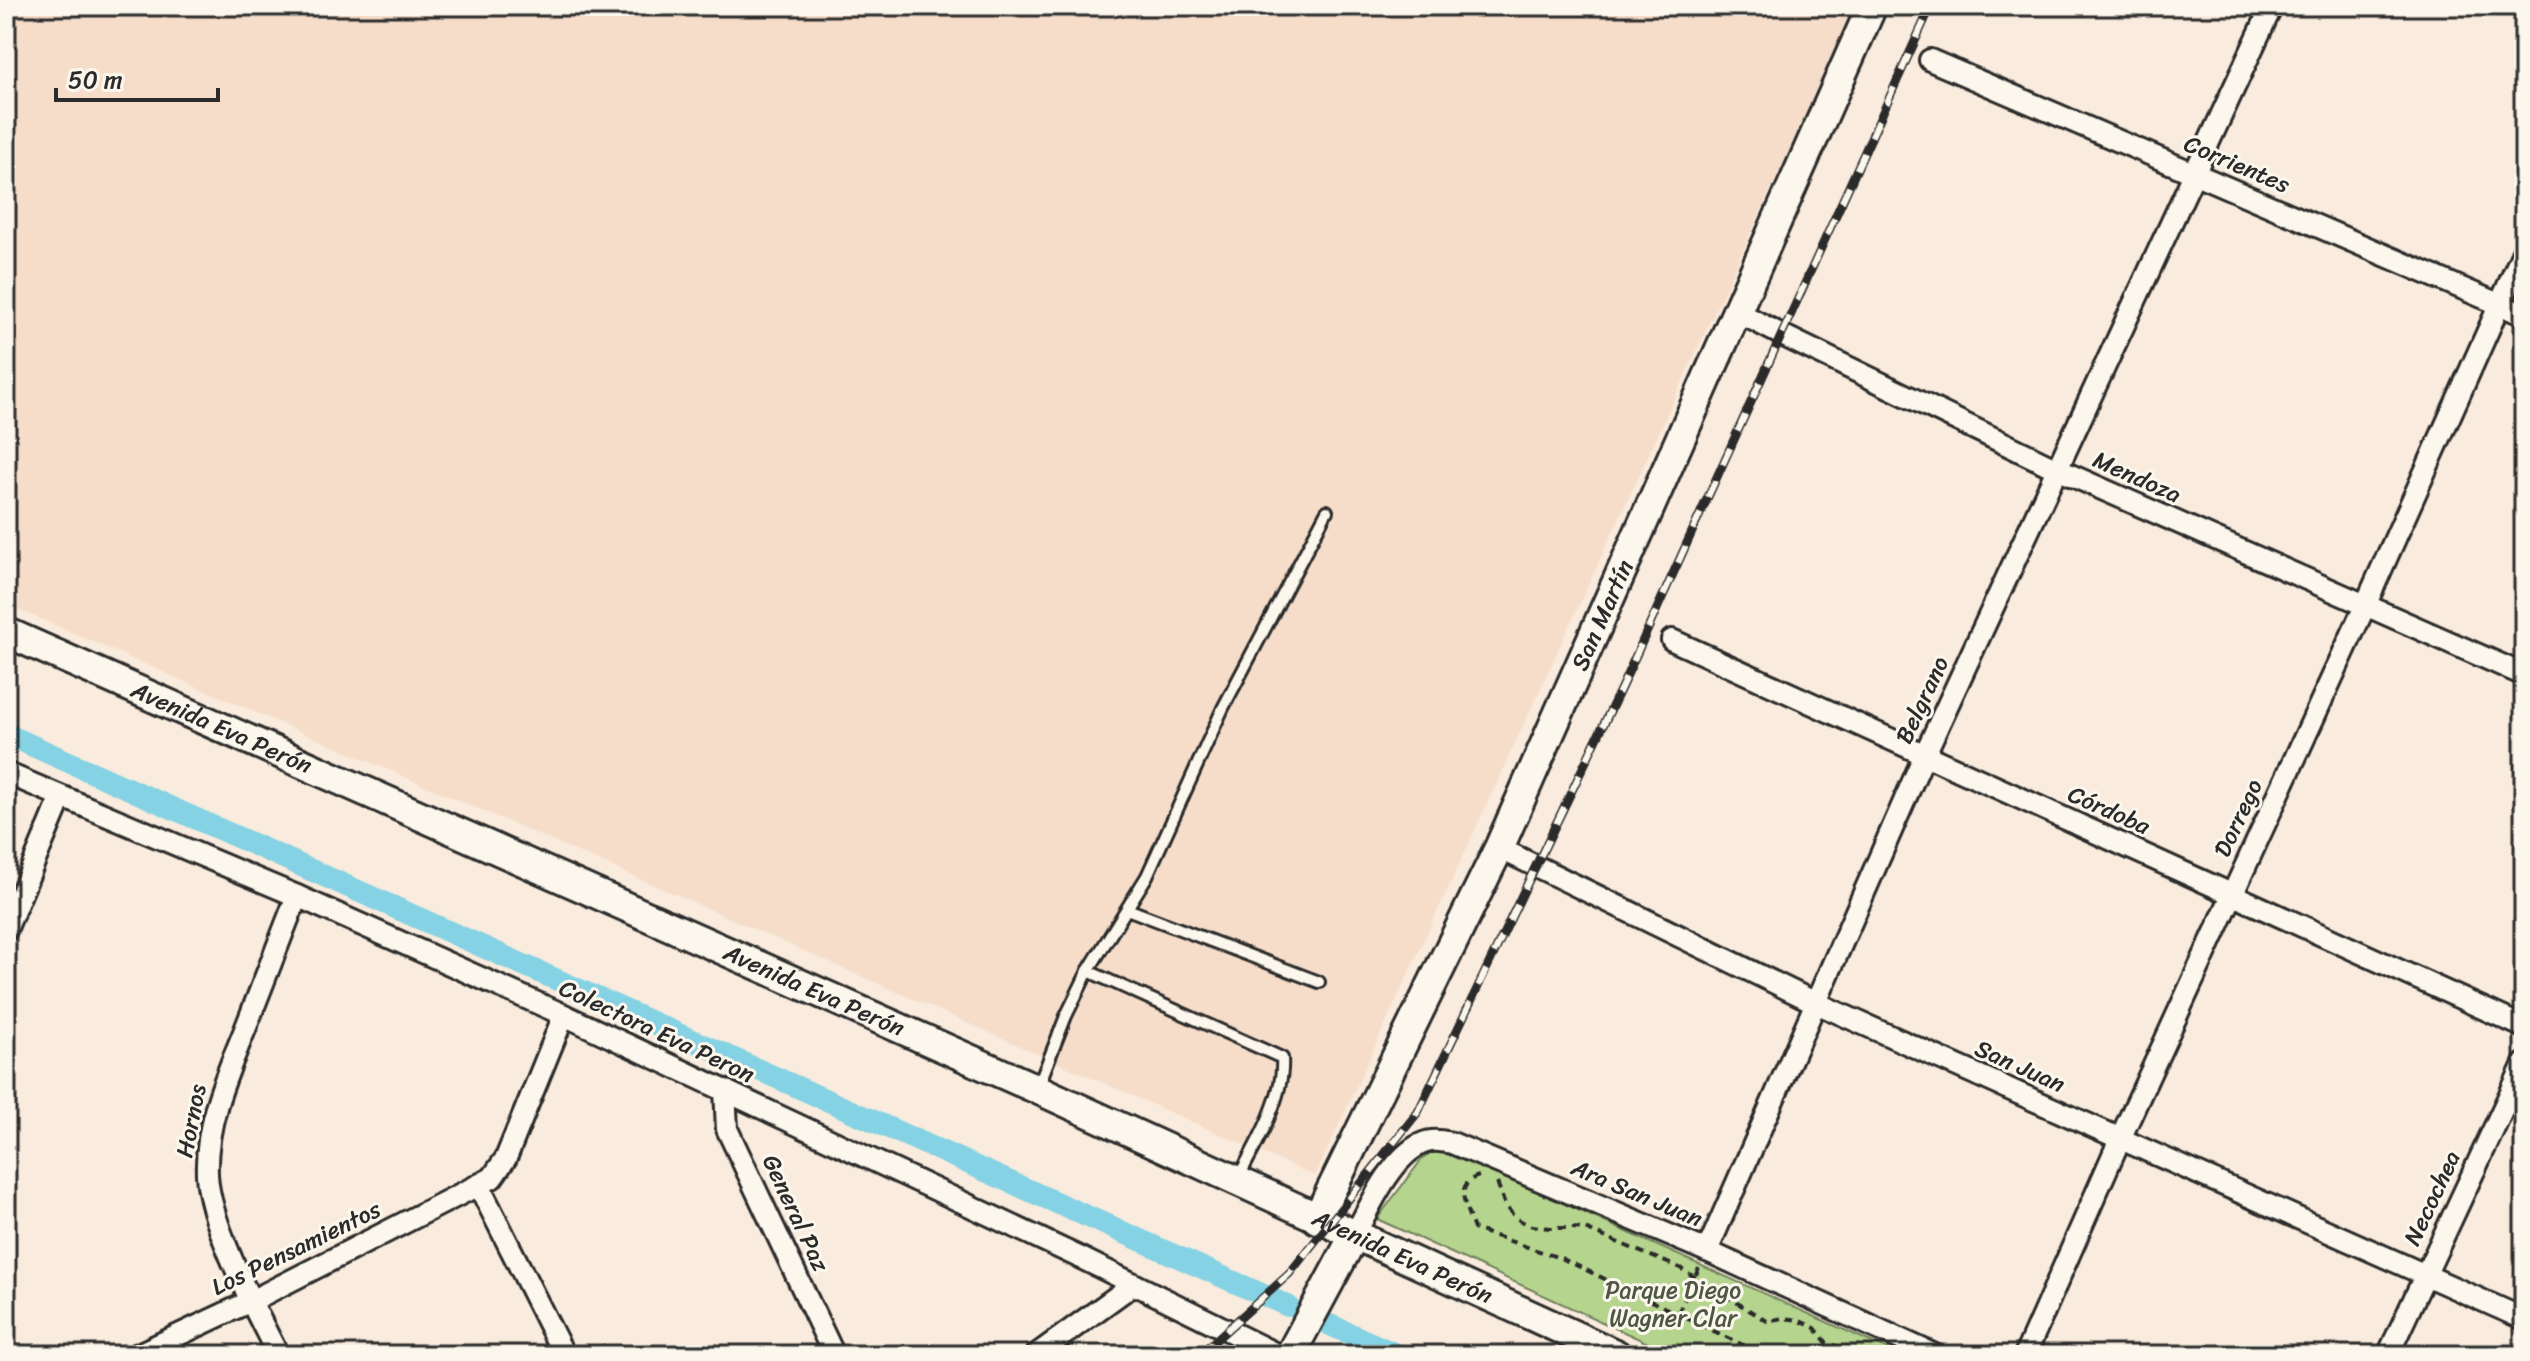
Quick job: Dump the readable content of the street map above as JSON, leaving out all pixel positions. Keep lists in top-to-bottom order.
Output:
{
  "streets": {
    "main road": ["San Martín", "Avenida Eva Perón"],
    "street": [
      "Corrientes",
      "Mendoza",
      "Belgrano",
      "Córdoba",
      "Dorrego",
      "Colectora Eva Peron",
      "San Juan",
      "Hornos",
      "Ara San Juan",
      "Necochea",
      "General Paz",
      "Los Pensamientos"
    ]
  },
  "crossings": [
    ["Corrientes", "Belgrano"],
    ["Corrientes", "Dorrego"],
    ["Mendoza", "San Martín"],
    ["Mendoza", "Belgrano"],
    ["Mendoza", "Dorrego"],
    ["San Martín", "Avenida Eva Perón"],
    ["San Martín", "San Juan"],
    ["Belgrano", "Córdoba"],
    ["Belgrano", "San Juan"],
    ["Belgrano", "Ara San Juan"],
    ["Avenida Eva Perón", "Ara San Juan"],
    ["Córdoba", "Dorrego"],
    ["Dorrego", "San Juan"],
    ["Colectora Eva Peron", "Hornos"],
    ["Colectora Eva Peron", "General Paz"],
    ["Colectora Eva Peron", "Los Pensamientos"],
    ["San Juan", "Necochea"],
    ["Hornos", "Los Pensamientos"]
  ],
  "parks": ["Parque Diego Wagner Clar"],
  "scale_bar": "50 m"
}
